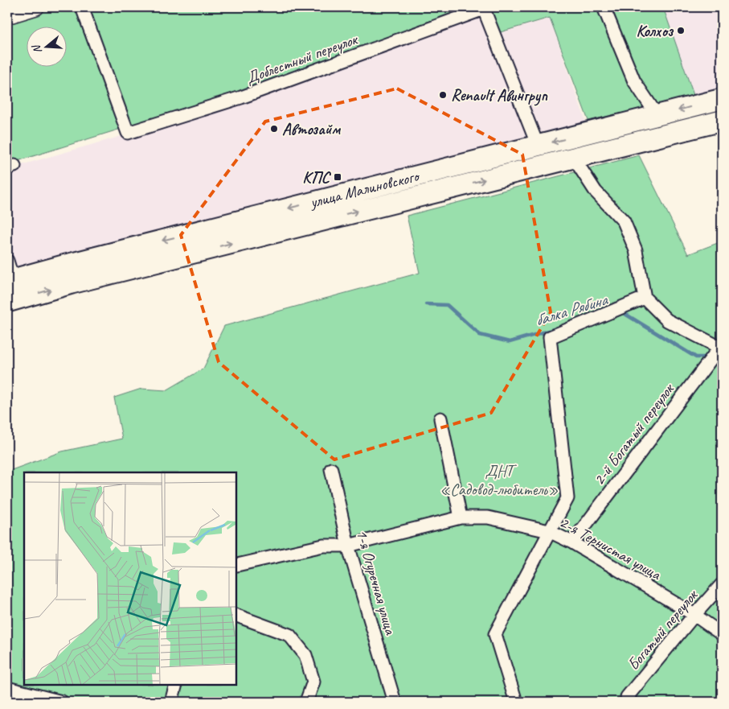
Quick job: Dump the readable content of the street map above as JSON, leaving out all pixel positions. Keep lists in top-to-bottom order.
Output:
{
  "streets": {
    "highway": ["улица Малиновского"],
    "street": [
      "Доблестный переулок",
      "2-й Богатый переулок",
      "2-я Тернистая улица",
      "1-я Огуречная улица",
      "Богатый переулок"
    ]
  },
  "crossings": [
    ["2-й Богатый переулок", "2-я Тернистая улица"],
    ["2-я Тернистая улица", "1-я Огуречная улица"],
    ["2-я Тернистая улица", "Богатый переулок"]
  ],
  "water": ["балка Рябина"],
  "parks": ["ДНТ «Садовод-любитель»"],
  "places": {
    "other": ["Колхоз", "Renault Авингруп", "Автозайм"],
    "transit": ["КПС"]
  },
  "north": "left"
}
